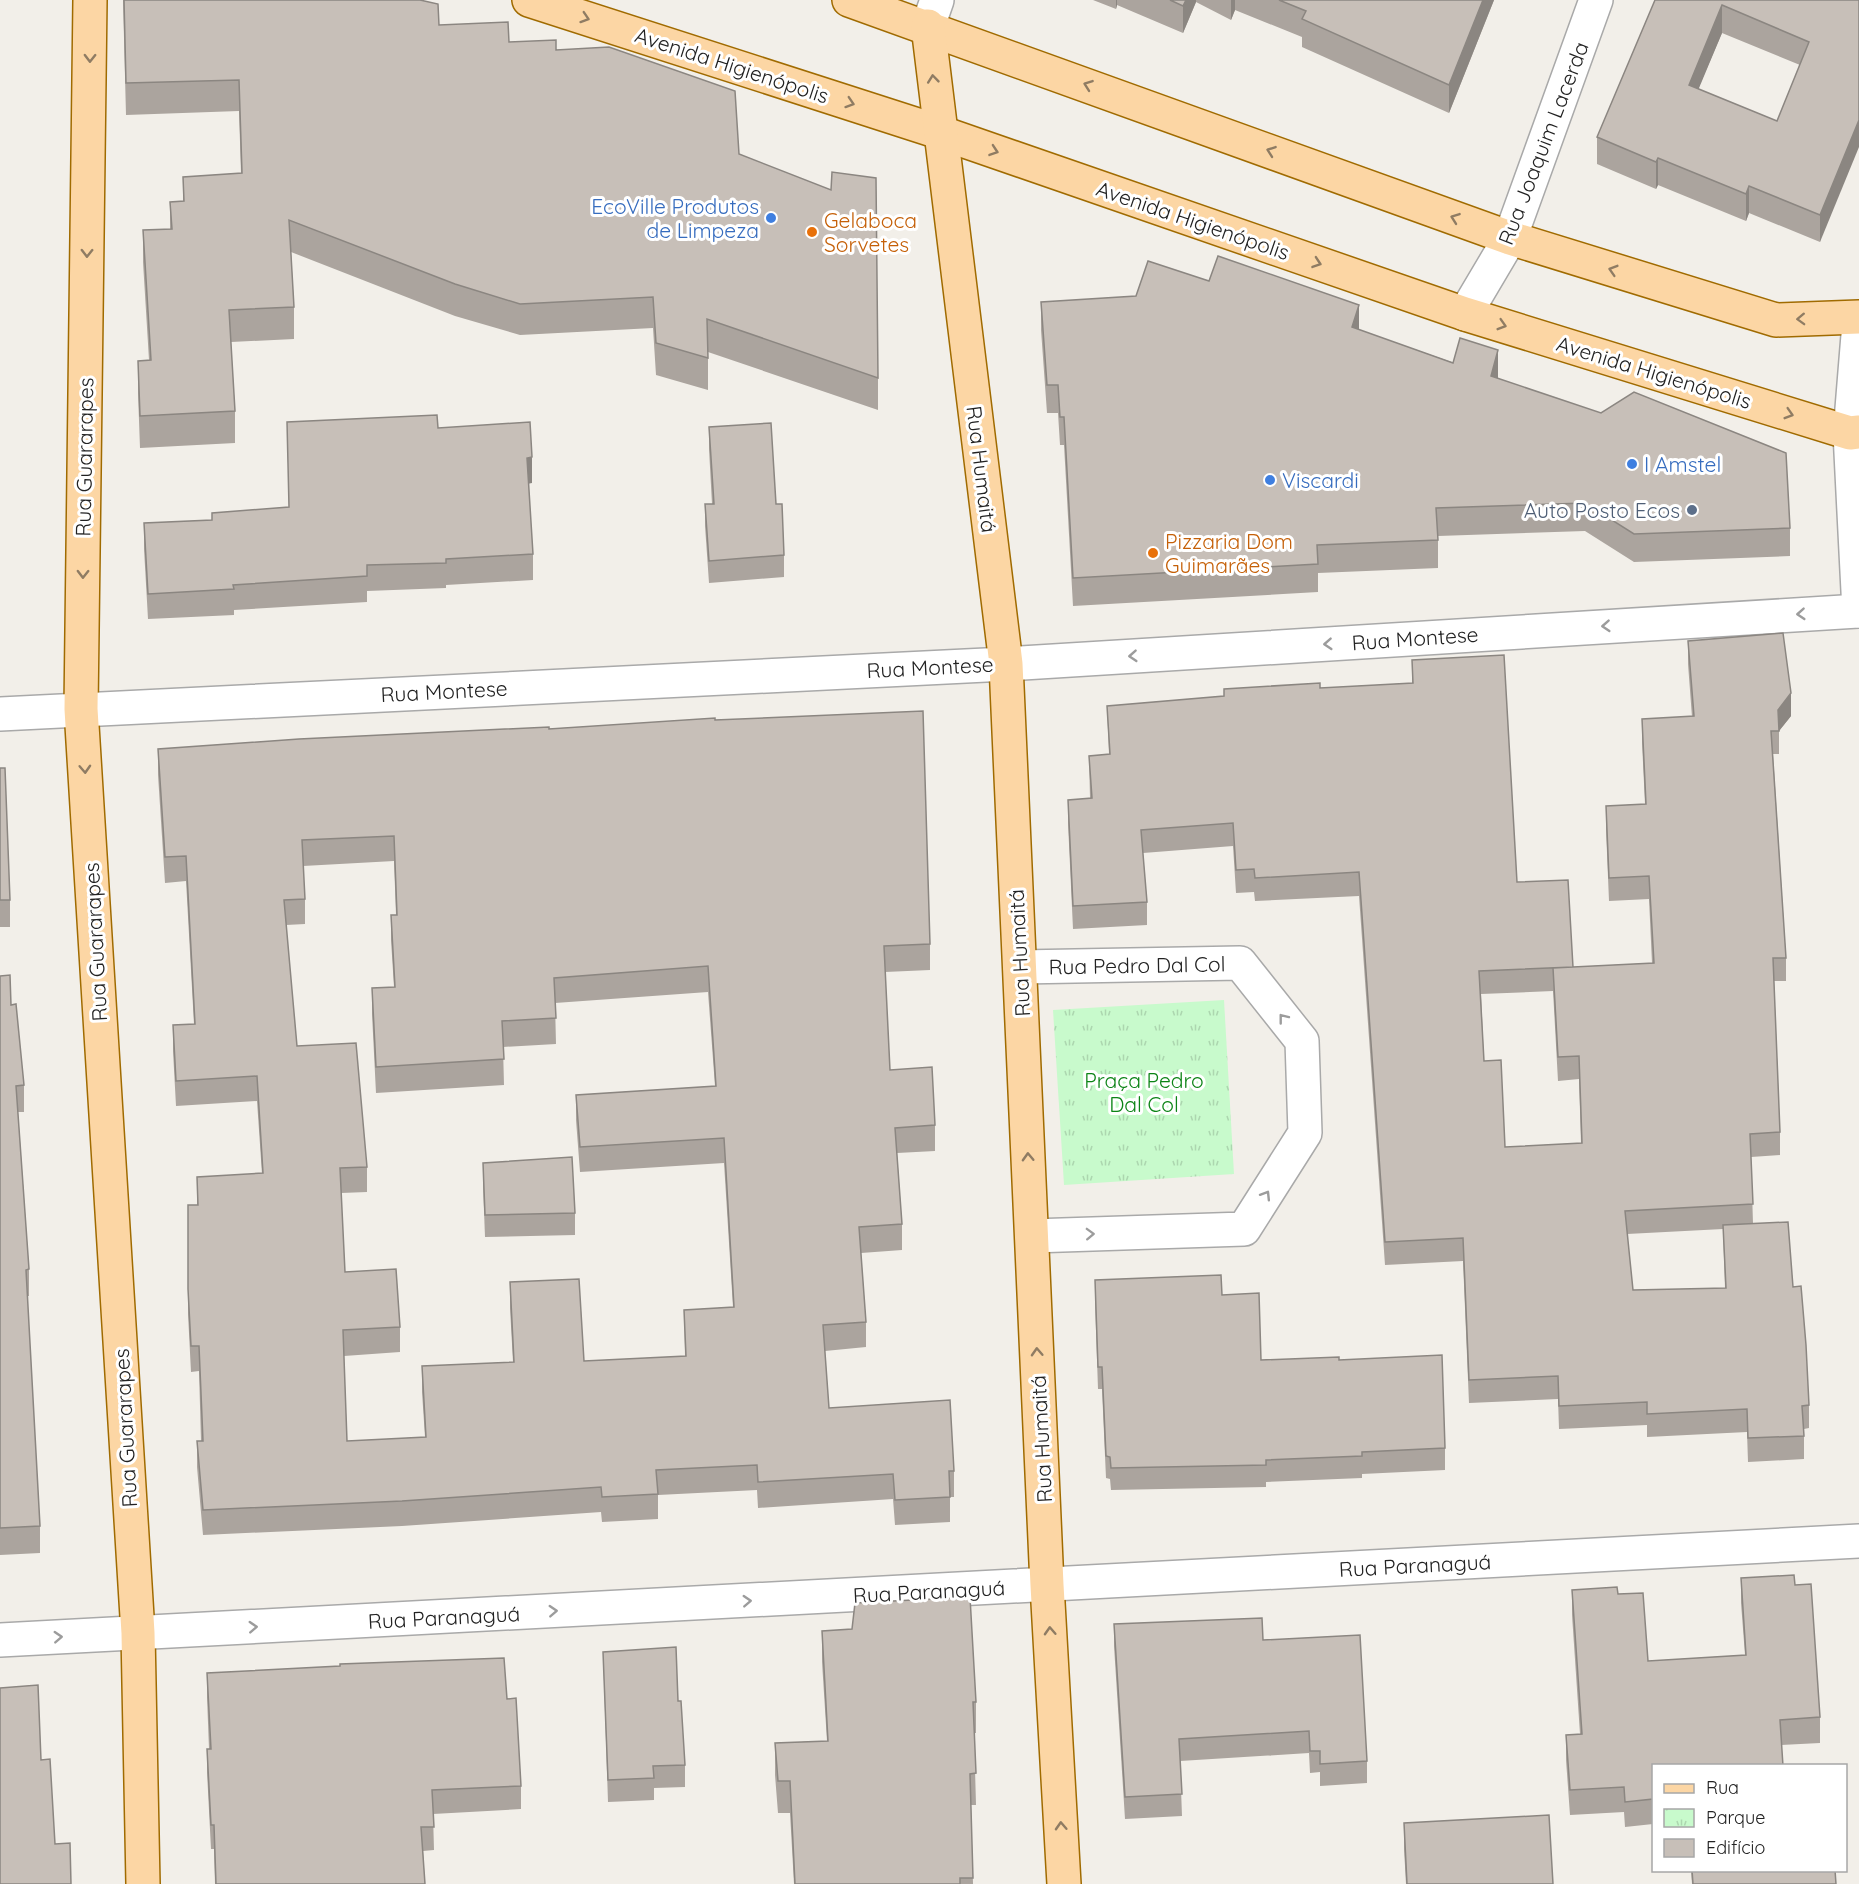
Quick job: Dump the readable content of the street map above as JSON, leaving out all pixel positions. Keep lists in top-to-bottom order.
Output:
{
  "streets": {
    "main road": ["Avenida Higienópolis", "Rua Guararapes", "Rua Humaitá"],
    "street": [
      "Rua Joaquim Lacerda",
      "Rua Montese",
      "Rua Pedro Dal Col",
      "Rua Paranaguá"
    ]
  },
  "crossings": [
    ["Avenida Higienópolis", "Rua Joaquim Lacerda"],
    ["Avenida Higienópolis", "Rua Humaitá"],
    ["Rua Guararapes", "Rua Montese"],
    ["Rua Guararapes", "Rua Paranaguá"],
    ["Rua Humaitá", "Rua Montese"],
    ["Rua Humaitá", "Rua Pedro Dal Col"],
    ["Rua Humaitá", "Rua Paranaguá"]
  ],
  "one_way": [
    "Rua Guararapes",
    "Rua Humaitá",
    "Rua Montese",
    "Rua Paranaguá"
  ],
  "parks": ["Praça Pedro Dal Col"],
  "places": [
    "EcoVille Produtos de Limpeza",
    "Gelaboca Sorvetes",
    "I Amstel",
    "Viscardi",
    "Auto Posto Ecos",
    "Pizzaria Dom Guimarães"
  ],
  "legend": ["Rua", "Parque", "Edifício"]
}
